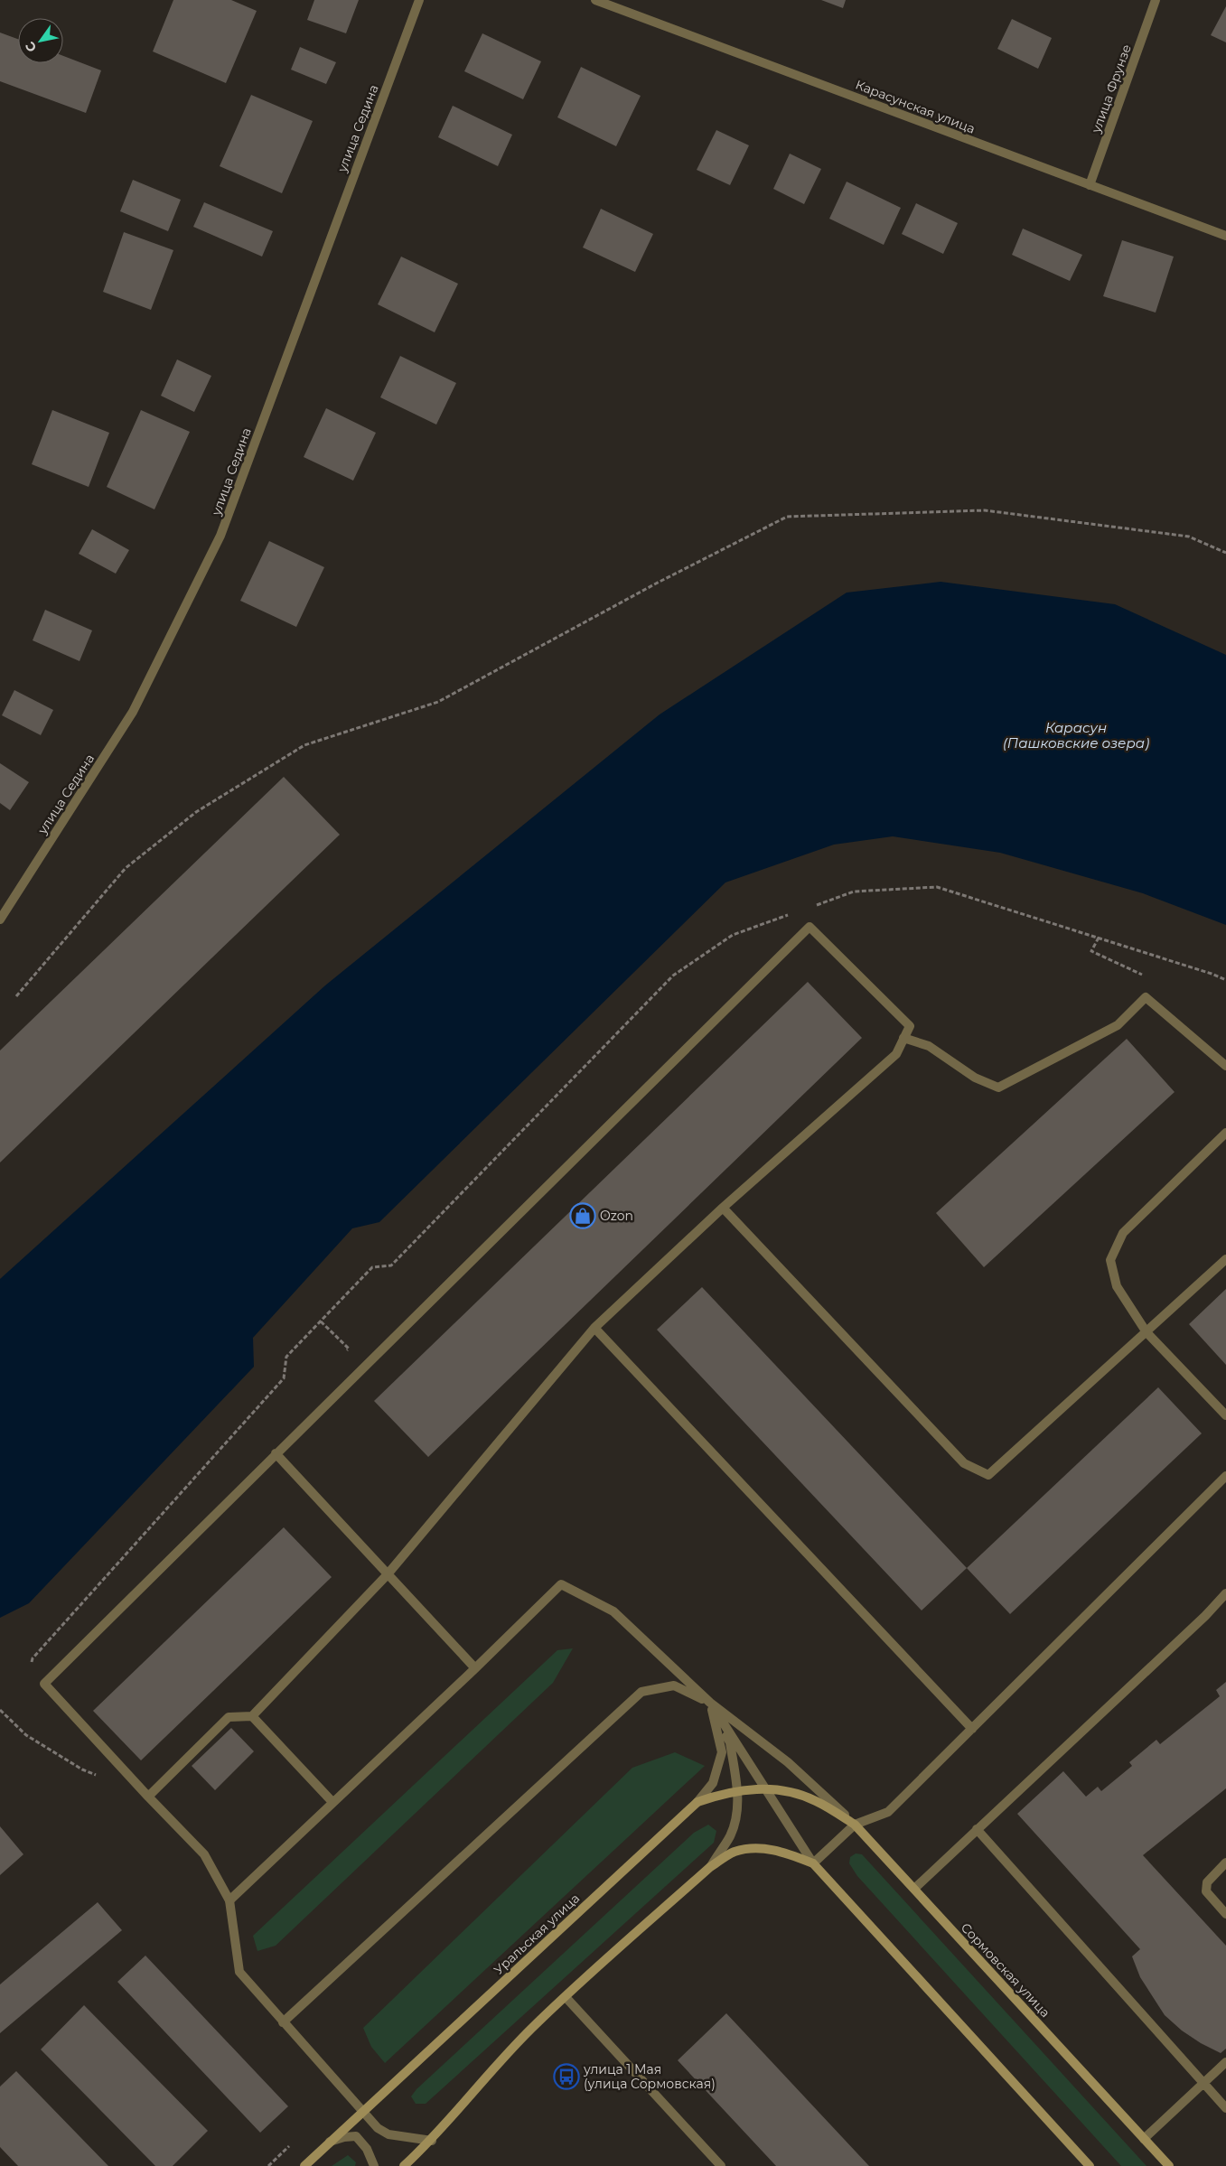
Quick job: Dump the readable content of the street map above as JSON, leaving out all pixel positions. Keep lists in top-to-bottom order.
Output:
{
  "streets": {
    "main road": ["Уральская улица", "Сормовская улица"],
    "street": ["улица Фрунзе", "Карасунская улица", "улица Седина"]
  },
  "crossings": [
    ["улица Фрунзе", "Карасунская улица"],
    ["Уральская улица", "Сормовская улица"]
  ],
  "water": ["Карасун (Пашковские озера)"],
  "places": {
    "shop": ["Ozon"],
    "bus stop": ["улица 1 Мая (улица Сормовская)"]
  },
  "north": "bottom left"
}
